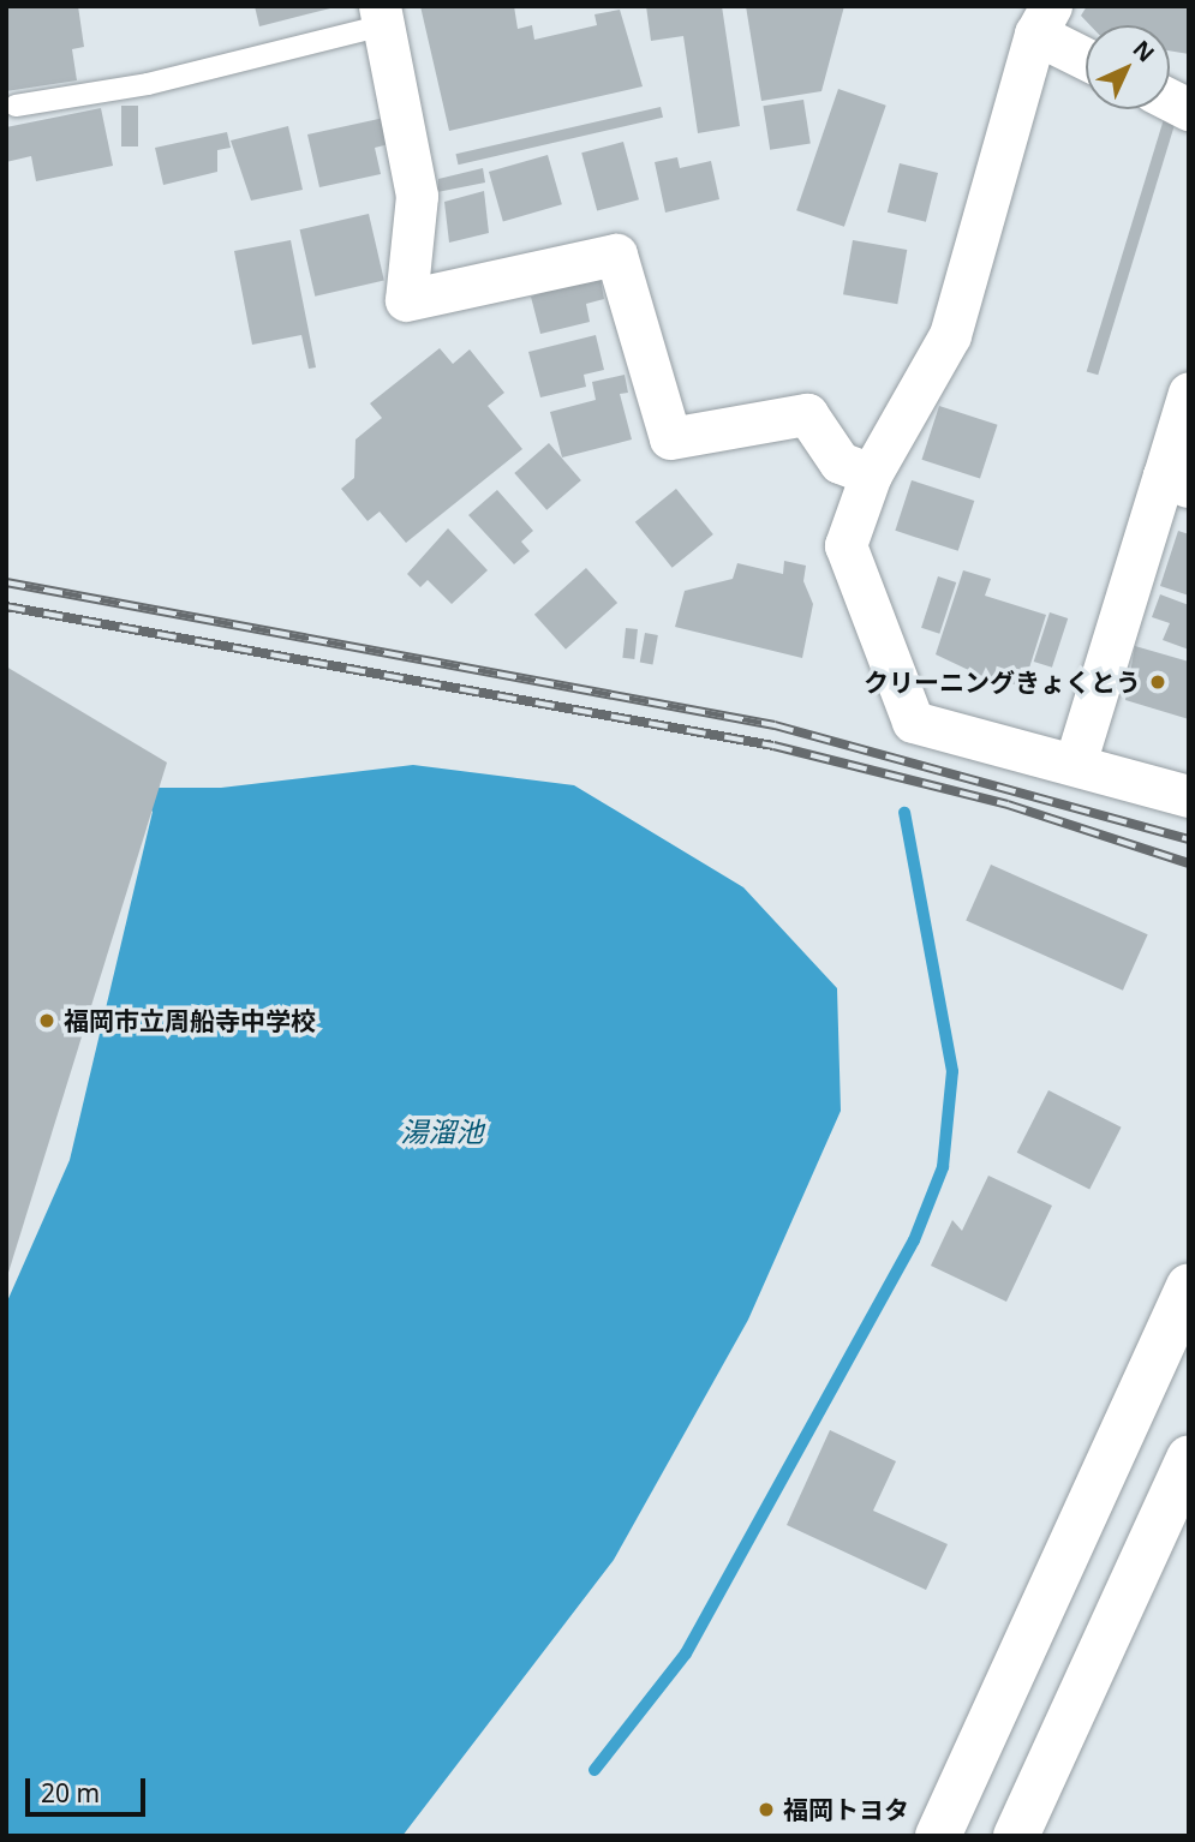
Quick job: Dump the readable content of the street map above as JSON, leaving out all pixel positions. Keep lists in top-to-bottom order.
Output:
{
  "water": ["湯溜池"],
  "places": ["クリーニングきょくとう", "福岡市立周船寺中学校", "福岡トヨタ"],
  "scale_bar": "20 m",
  "north": "top right"
}
